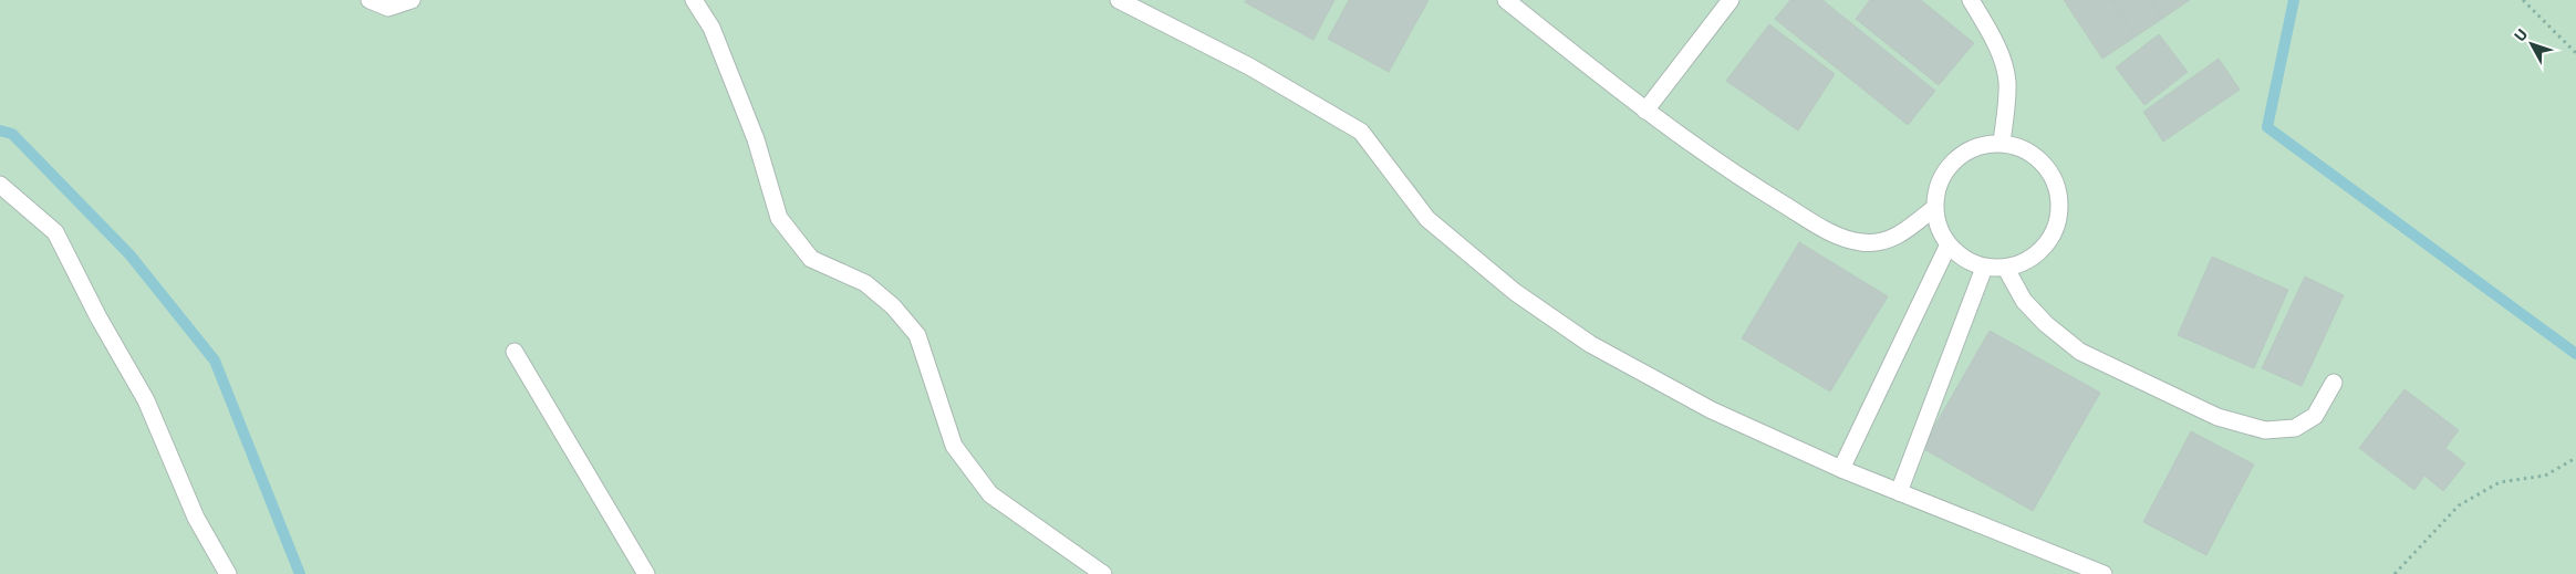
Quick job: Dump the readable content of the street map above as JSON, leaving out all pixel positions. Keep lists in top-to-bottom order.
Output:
{
  "north": "top left"
}
